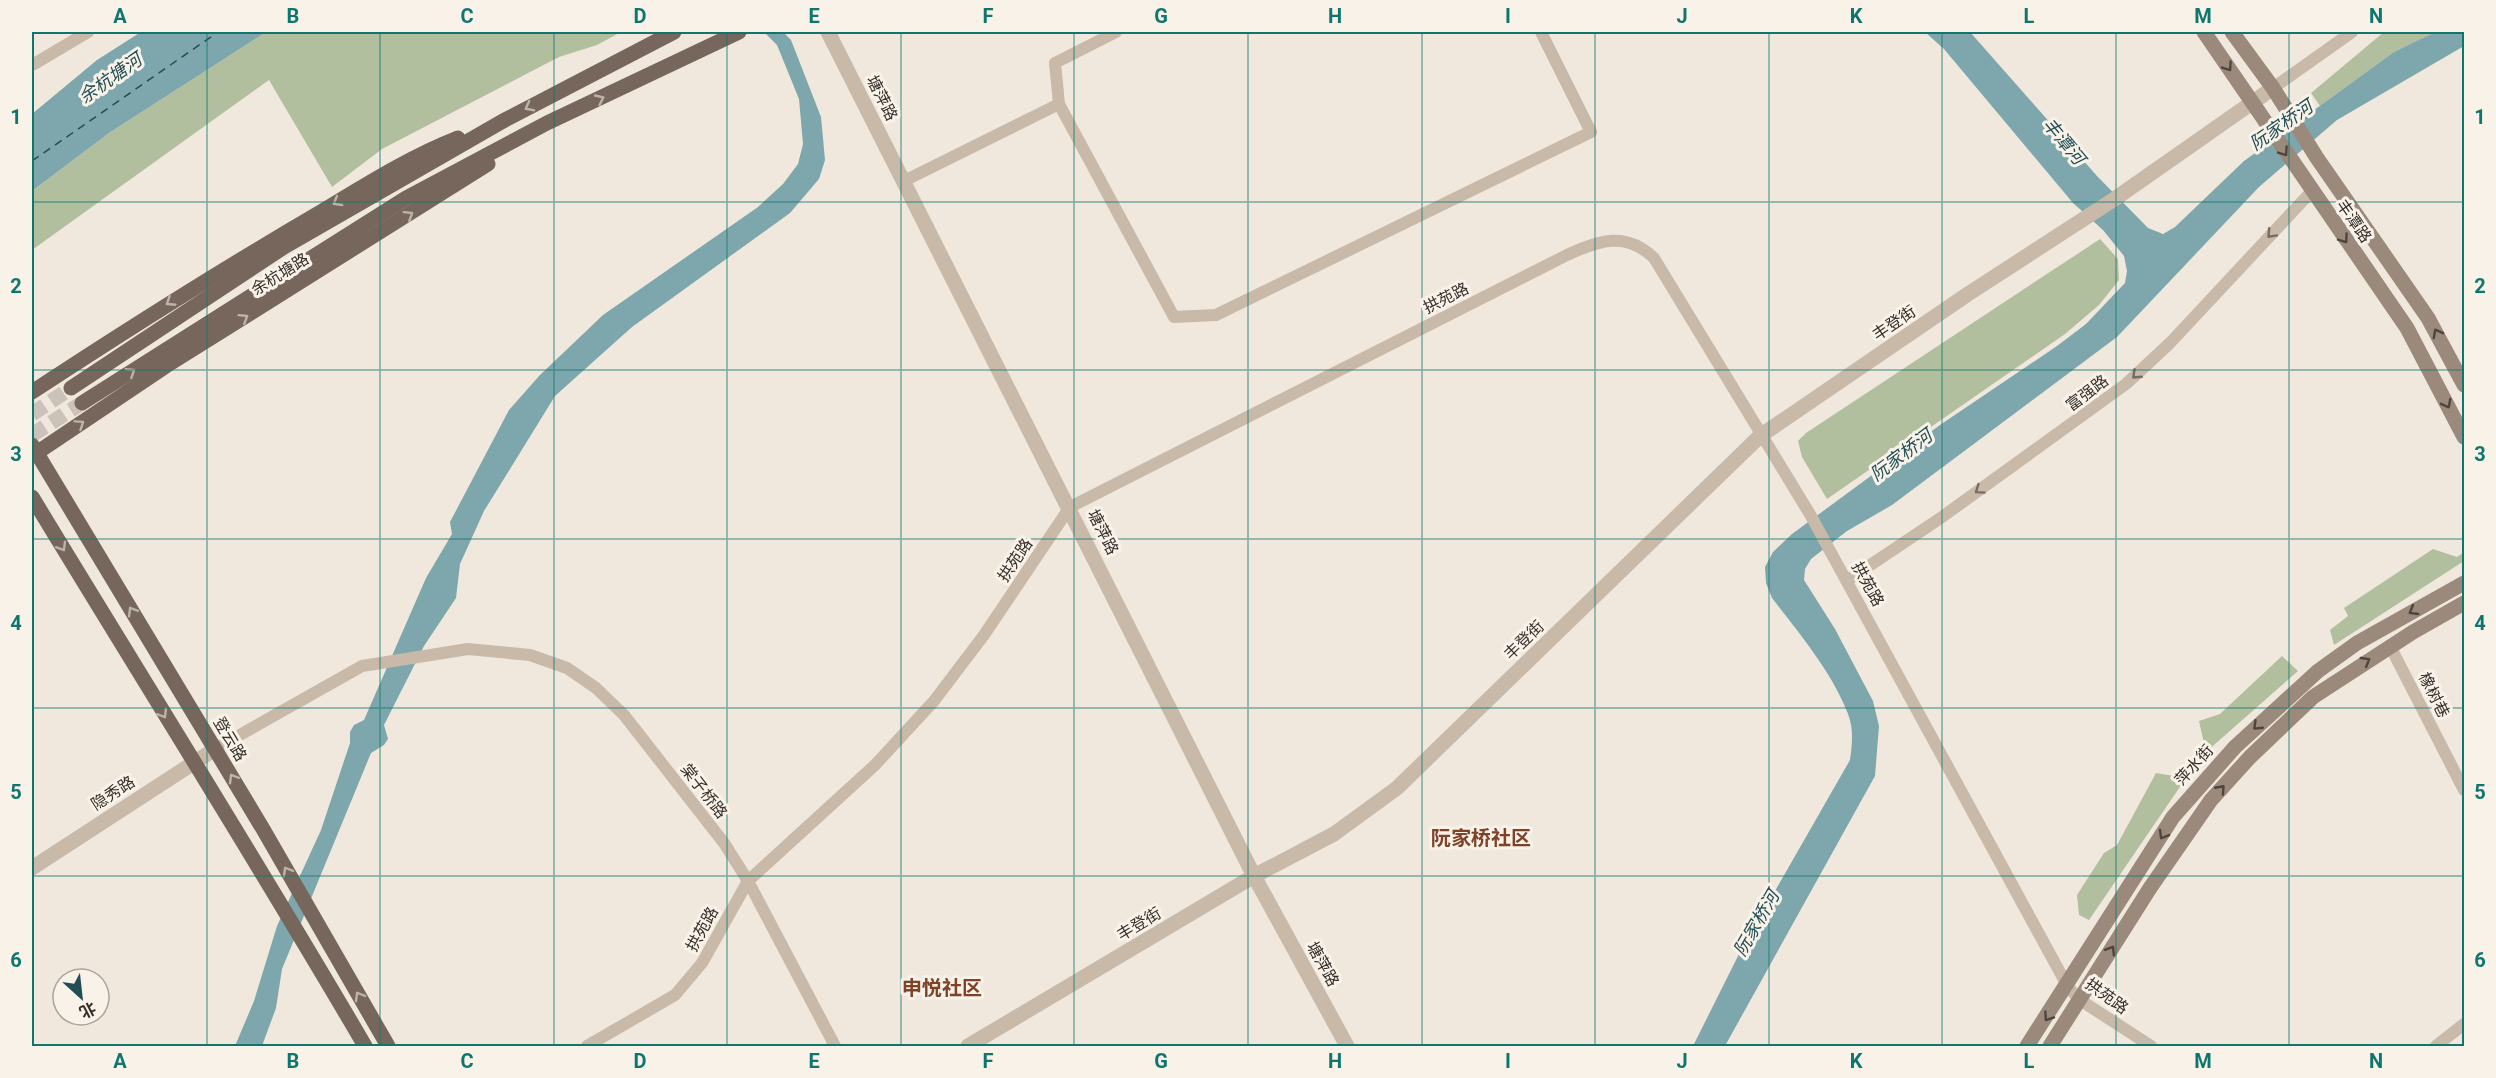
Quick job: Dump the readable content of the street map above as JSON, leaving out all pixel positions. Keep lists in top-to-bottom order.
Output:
{
  "streets": {
    "main road": [
      "丰潭路",
      "余杭塘路",
      "登云路",
      "萍水街"
    ],
    "street": [
      "塘萍路",
      "拱苑路",
      "丰登街",
      "富强路",
      "橡树巷",
      "棠子桥路",
      "隐秀路"
    ]
  },
  "crossings": [
    ["塘萍路", "拱苑路"],
    ["塘萍路", "丰登街"],
    ["丰潭路", "丰登街"],
    ["丰潭路", "富强路"],
    ["余杭塘路", "登云路"],
    ["拱苑路", "丰登街"],
    ["拱苑路", "富强路"],
    ["拱苑路", "萍水街"],
    ["拱苑路", "棠子桥路"],
    ["登云路", "棠子桥路"],
    ["登云路", "隐秀路"],
    ["棠子桥路", "隐秀路"]
  ],
  "one_way": ["富强路"],
  "districts": ["阮家桥社区", "申悦社区"],
  "water": ["余杭塘河", "阮家桥河", "丰潭河"],
  "north": "bottom right",
  "grid": {
    "columns": [
      "A",
      "B",
      "C",
      "D",
      "E",
      "F",
      "G",
      "H",
      "I",
      "J",
      "K",
      "L",
      "M",
      "N"
    ],
    "rows": [
      "1",
      "2",
      "3",
      "4",
      "5",
      "6"
    ]
  }
}
